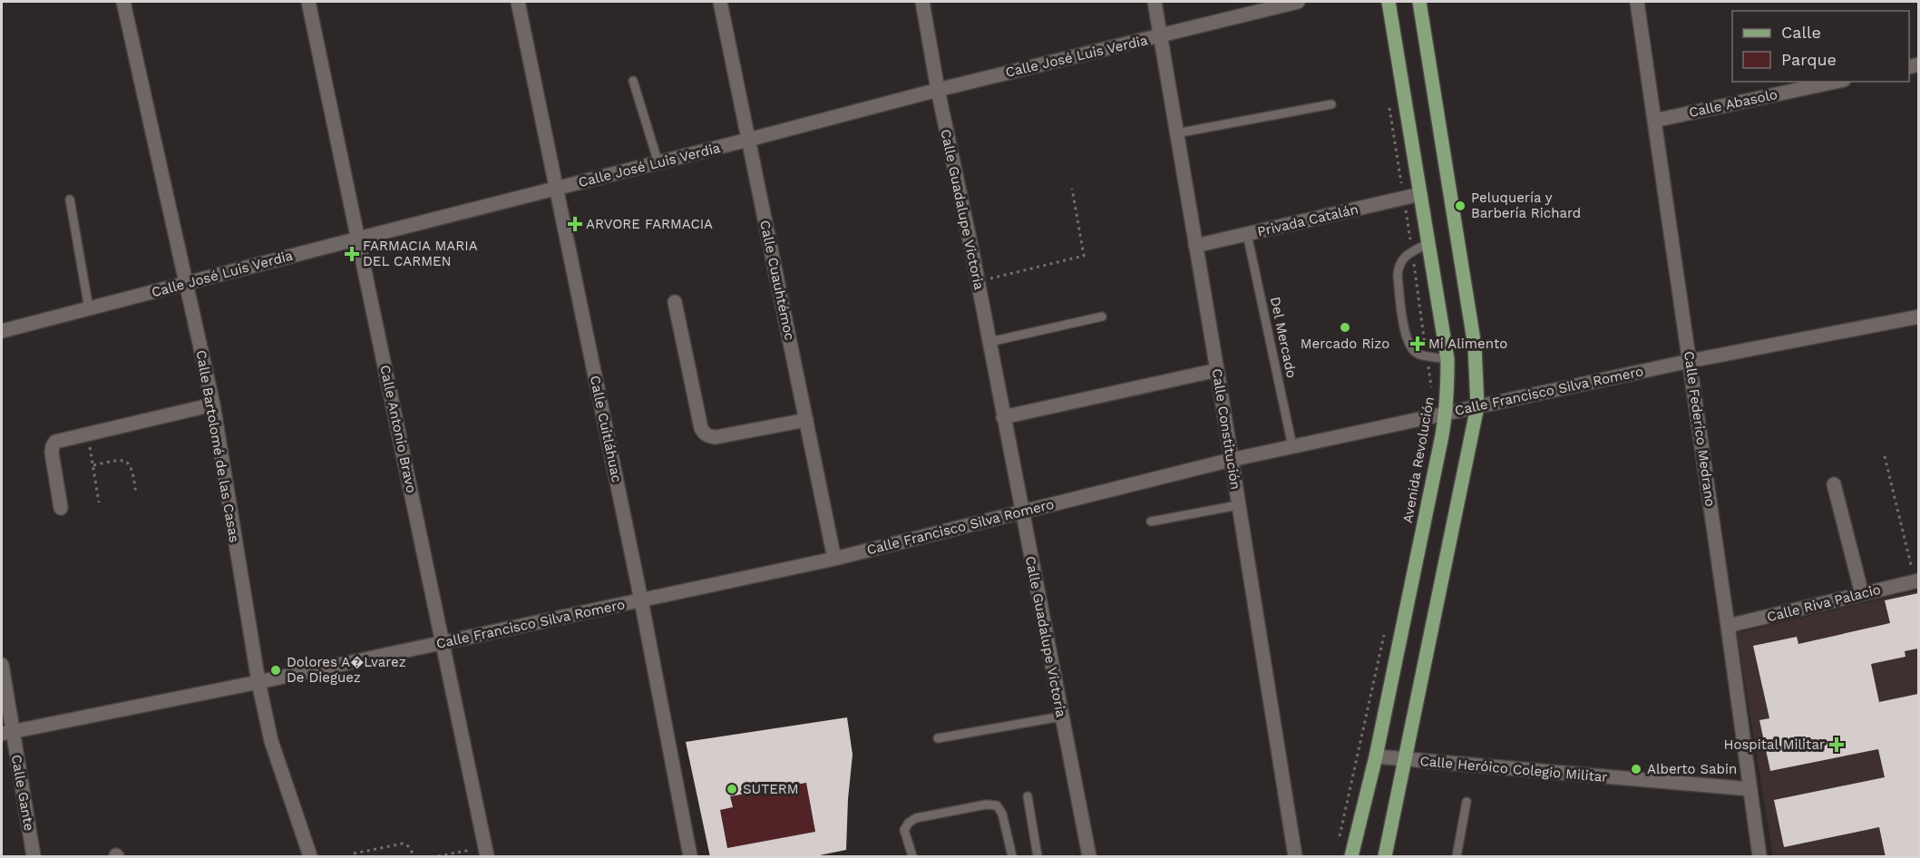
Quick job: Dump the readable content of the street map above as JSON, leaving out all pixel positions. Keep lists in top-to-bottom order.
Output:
{
  "streets": {
    "main road": ["Avenida Revolución"],
    "street": [
      "Calle José Luis Verdia",
      "Calle Abasolo",
      "Calle Guadalupe Victoria",
      "Privada Catalán",
      "Calle Cuauhtémoc",
      "Calle Francisco Silva Romero",
      "Calle Antonio Bravo",
      "Calle Cuitláhuac",
      "Calle Constitución",
      "Calle Federico Medrano",
      "Calle Bartolomé de las Casas",
      "Calle Riva Palacio",
      "Calle Heróico Colegio Militar",
      "Calle Gante"
    ],
    "lane": ["Del Mercado"]
  },
  "crossings": [
    ["Calle José Luis Verdia", "Calle Guadalupe Victoria"],
    ["Calle José Luis Verdia", "Calle Cuauhtémoc"],
    ["Calle José Luis Verdia", "Calle Antonio Bravo"],
    ["Calle José Luis Verdia", "Calle Cuitláhuac"],
    ["Calle José Luis Verdia", "Calle Constitución"],
    ["Calle José Luis Verdia", "Calle Bartolomé de las Casas"],
    ["Calle Abasolo", "Calle Federico Medrano"],
    ["Calle Guadalupe Victoria", "Calle Francisco Silva Romero"],
    ["Privada Catalán", "Del Mercado"],
    ["Privada Catalán", "Calle Constitución"],
    ["Privada Catalán", "Avenida Revolución"],
    ["Calle Cuauhtémoc", "Calle Francisco Silva Romero"],
    ["Del Mercado", "Calle Francisco Silva Romero"],
    ["Calle Francisco Silva Romero", "Calle Antonio Bravo"],
    ["Calle Francisco Silva Romero", "Calle Cuitláhuac"],
    ["Calle Francisco Silva Romero", "Calle Constitución"],
    ["Calle Francisco Silva Romero", "Calle Federico Medrano"],
    ["Calle Francisco Silva Romero", "Calle Bartolomé de las Casas"],
    ["Calle Francisco Silva Romero", "Avenida Revolución"],
    ["Calle Francisco Silva Romero", "Calle Gante"],
    ["Calle Federico Medrano", "Calle Riva Palacio"],
    ["Calle Federico Medrano", "Calle Heróico Colegio Militar"],
    ["Avenida Revolución", "Calle Heróico Colegio Militar"]
  ],
  "places": {
    "other": [
      "Peluquería y Barbería Richard",
      "Mercado Rizo",
      "Dolores A�Lvarez De Dieguez",
      "Alberto Sabin",
      "SUTERM"
    ],
    "health": [
      "ARVORE FARMACIA",
      "FARMACIA MARIA DEL CARMEN",
      "Mi Alimento",
      "Hospital Militar"
    ]
  },
  "legend": ["Calle", "Parque"]
}
